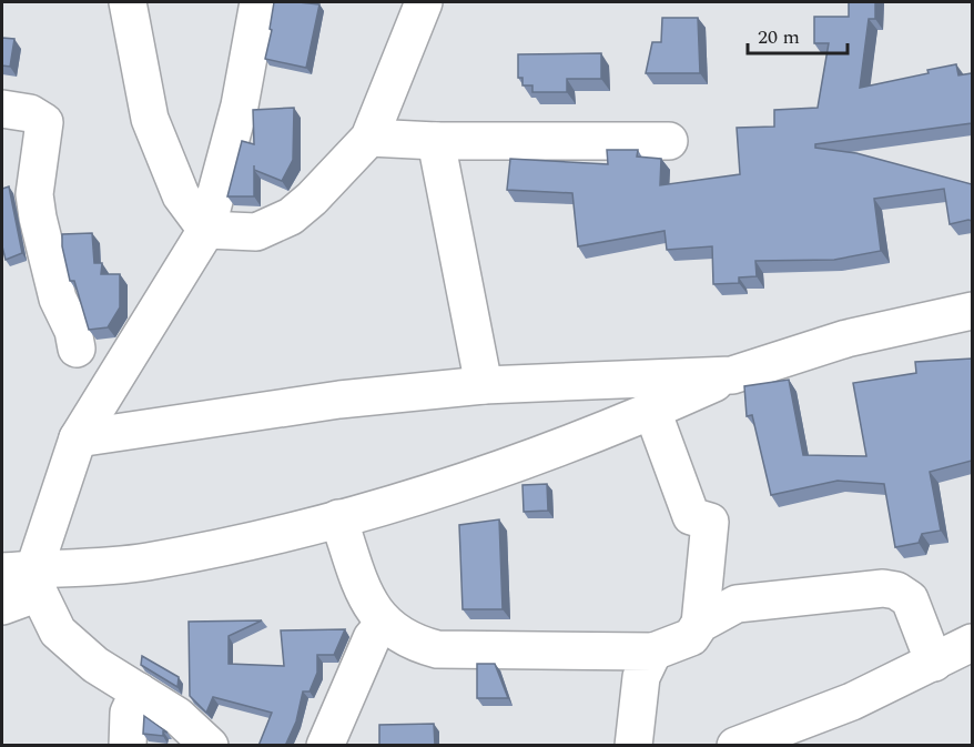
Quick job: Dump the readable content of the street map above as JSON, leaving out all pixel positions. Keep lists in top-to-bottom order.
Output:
{
  "scale_bar": "20 m"
}
